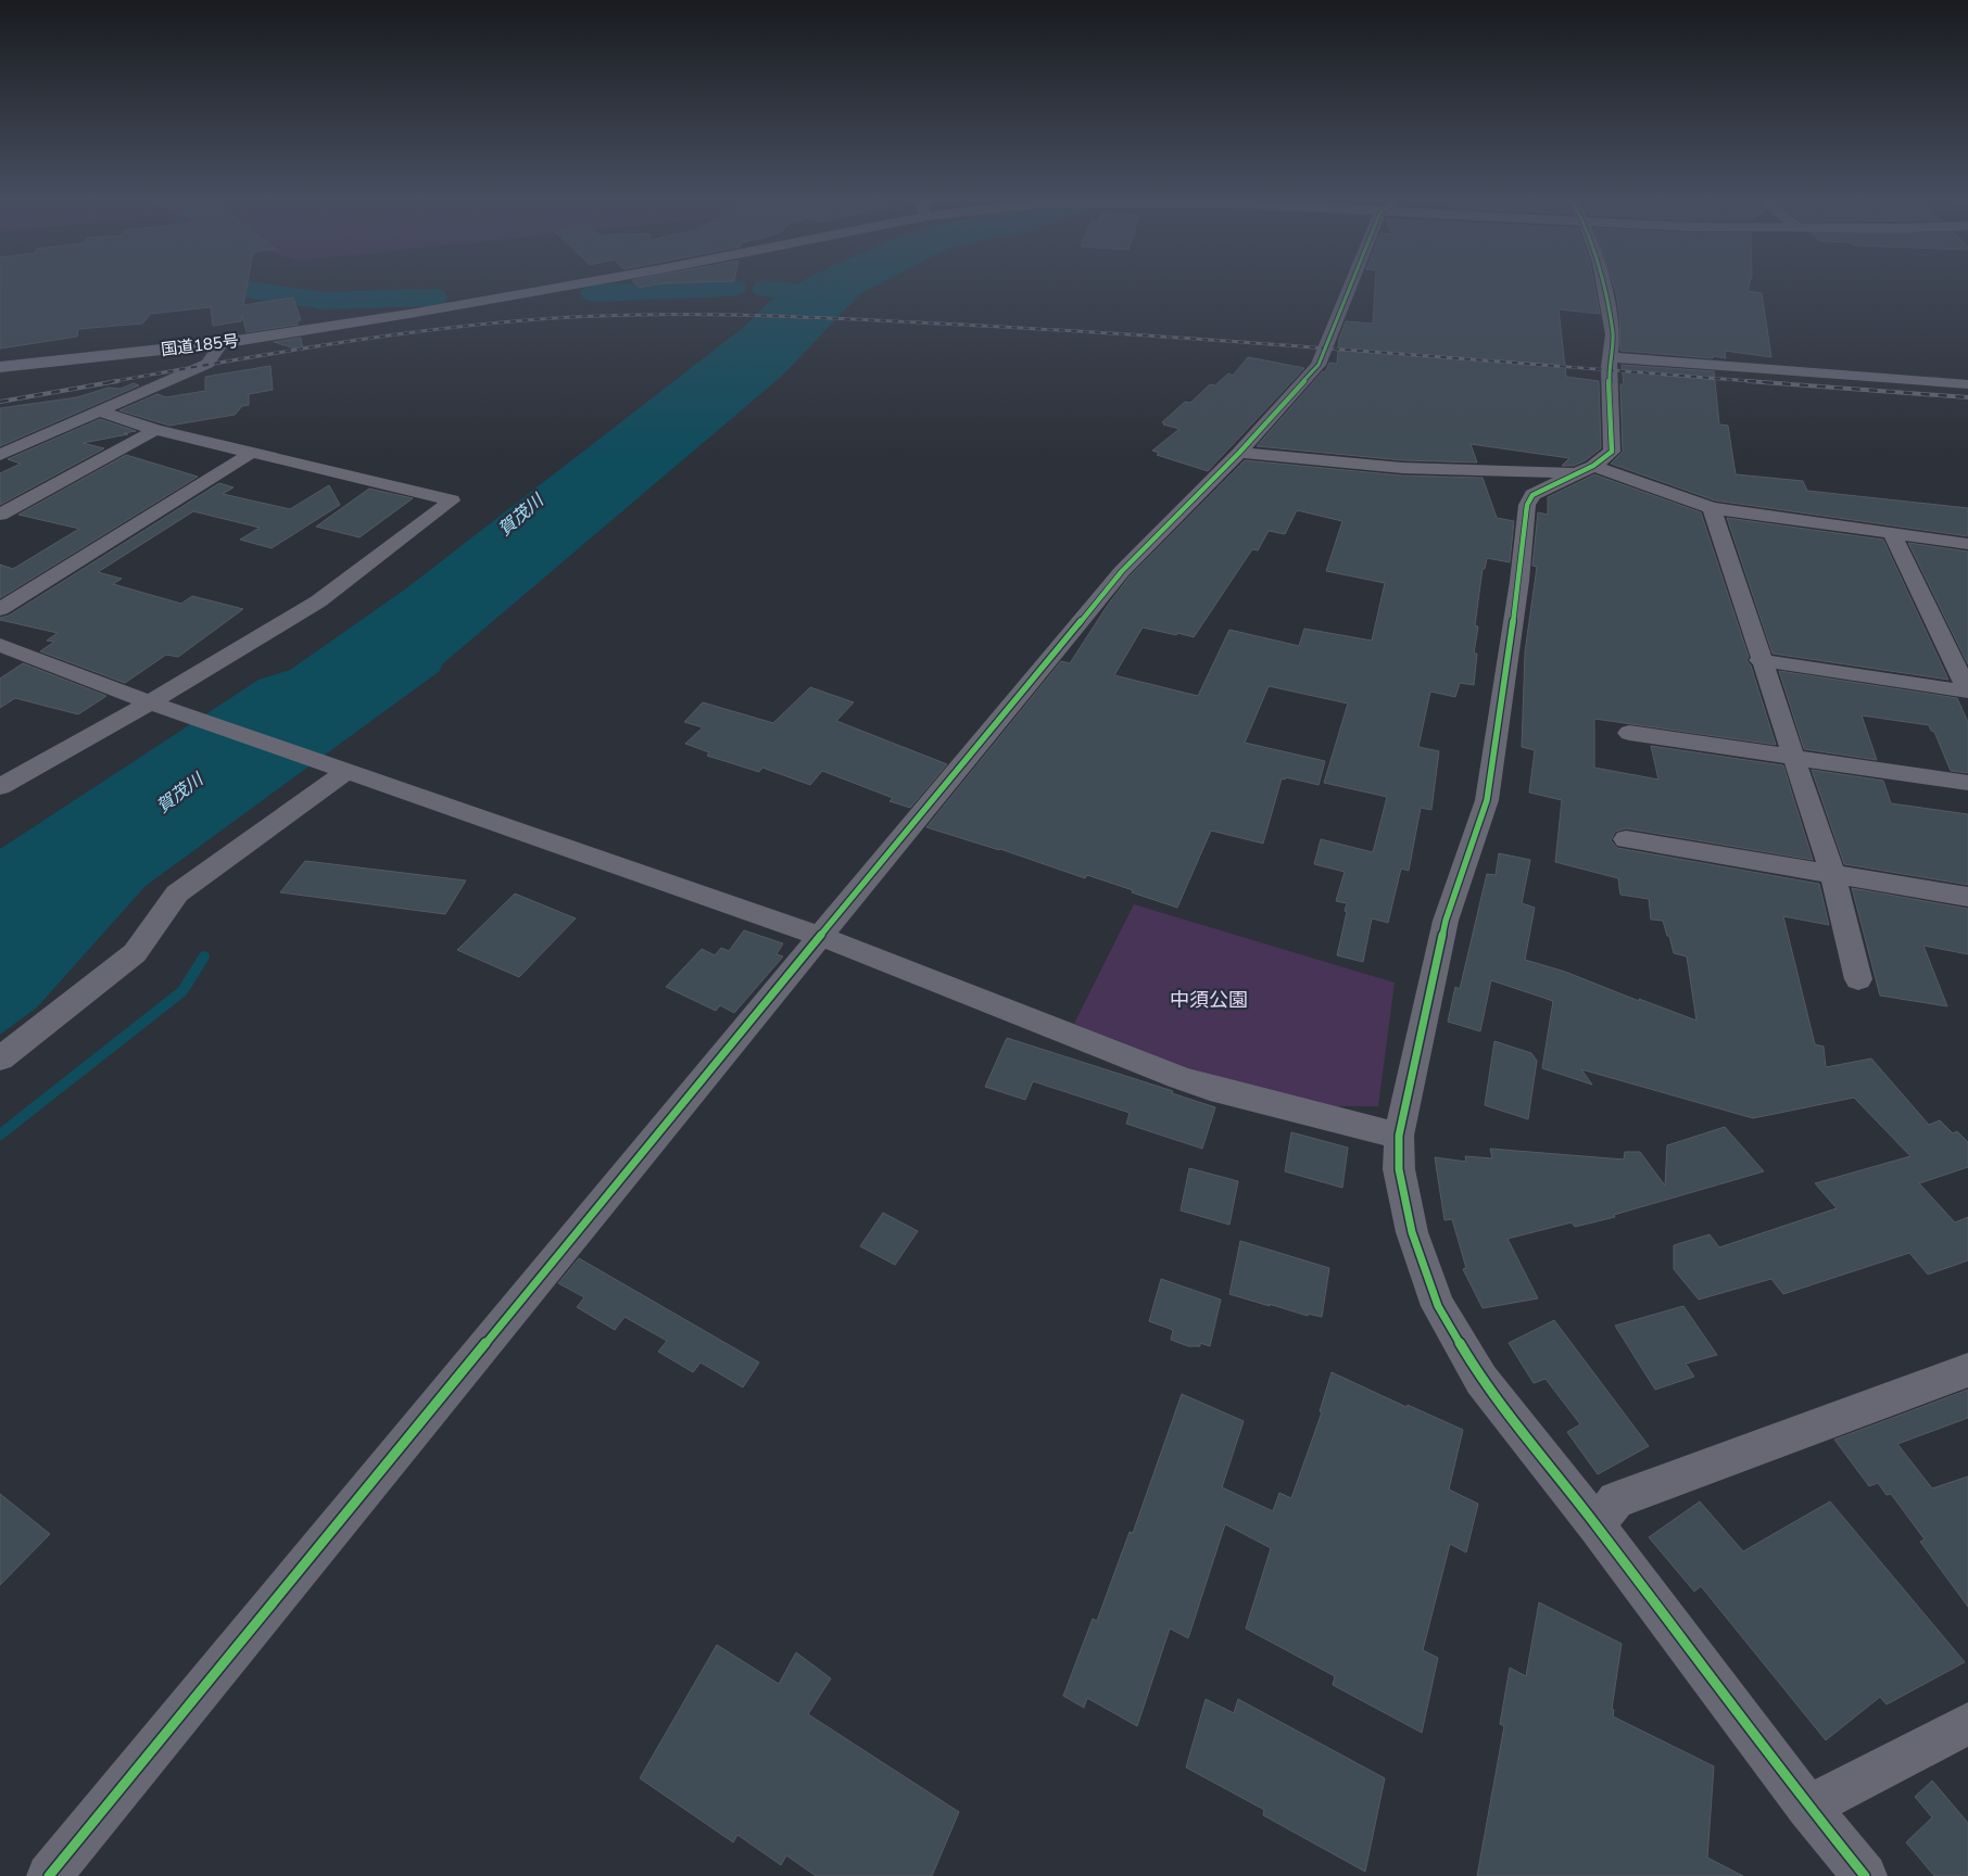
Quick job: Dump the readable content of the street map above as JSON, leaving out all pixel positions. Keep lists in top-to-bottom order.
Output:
{
  "streets": {
    "highway": ["国道185号"]
  },
  "water": ["賀茂川"],
  "parks": ["中須公園"]
}
